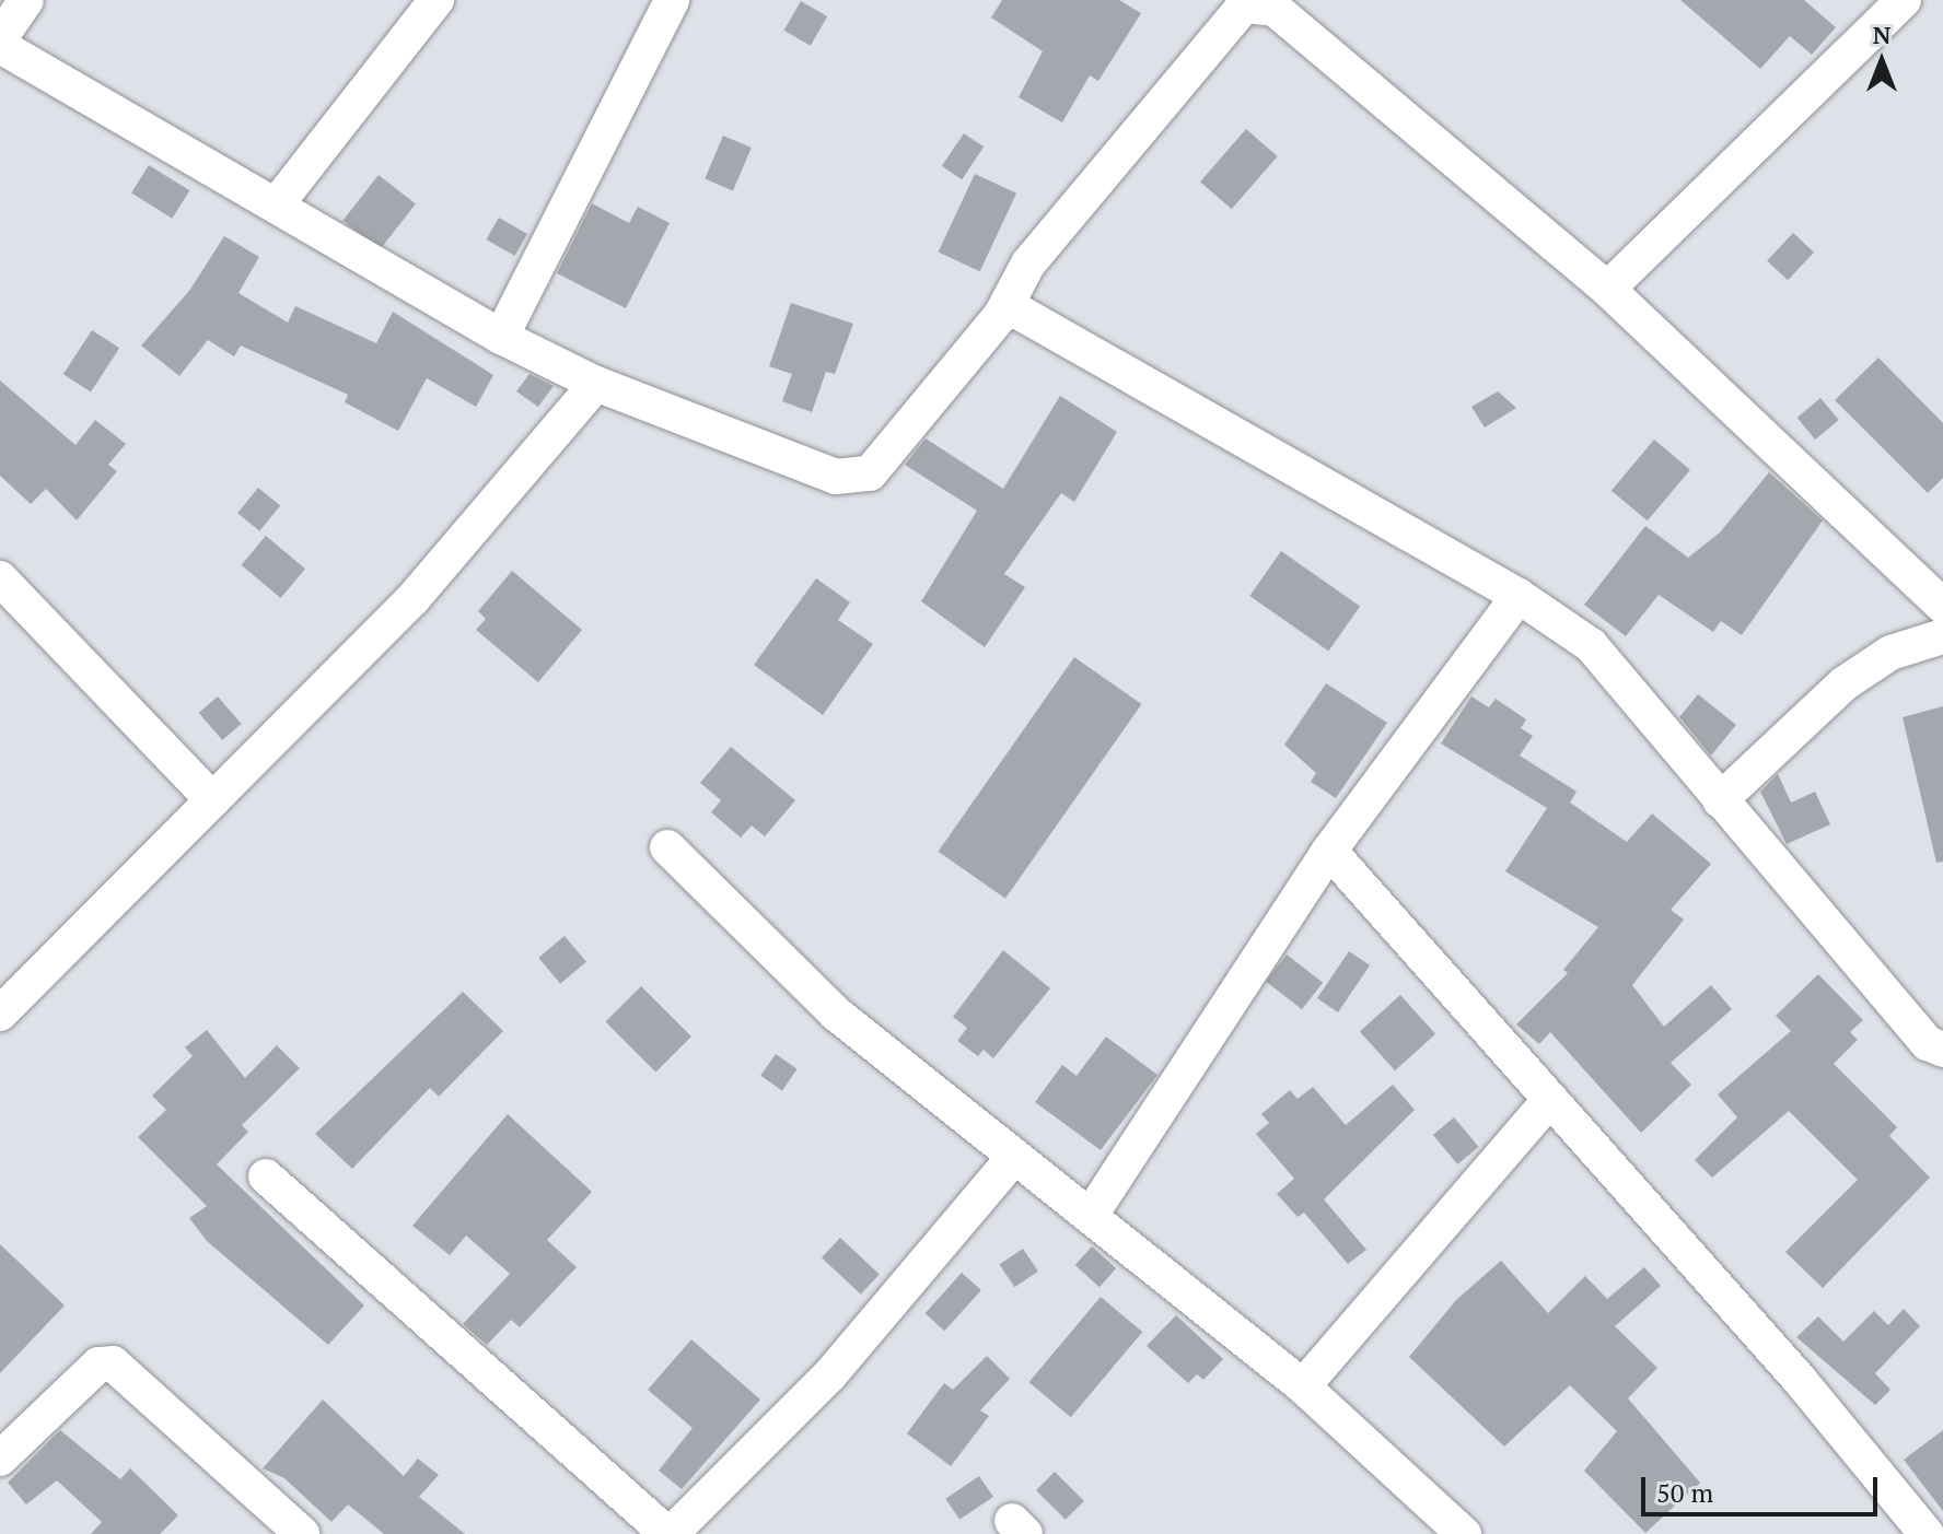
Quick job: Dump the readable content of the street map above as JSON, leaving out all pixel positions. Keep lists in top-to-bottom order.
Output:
{
  "scale_bar": "50 m",
  "north": "top"
}
